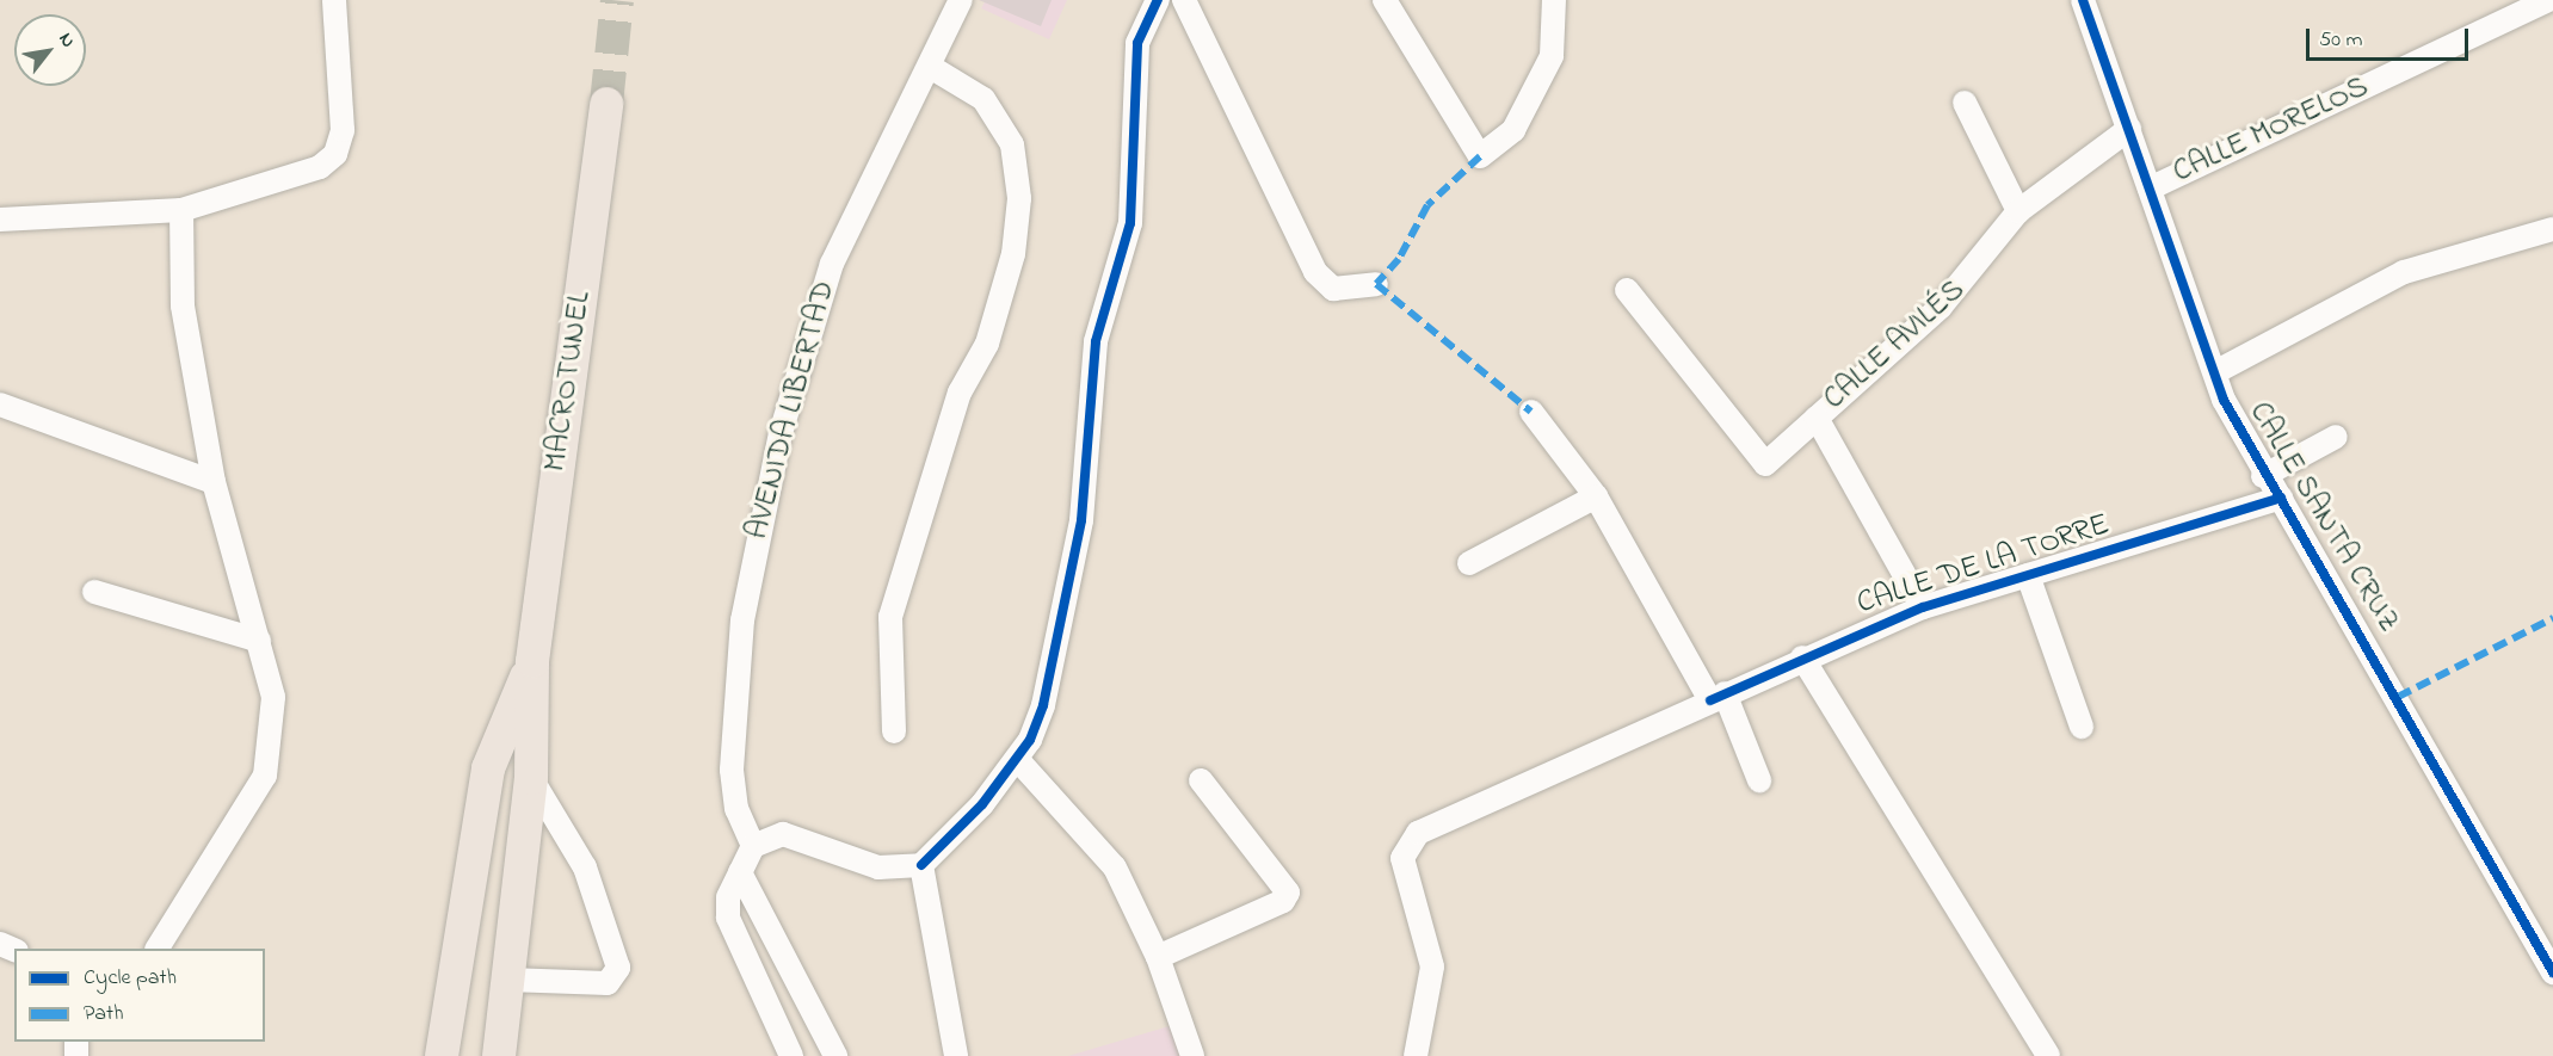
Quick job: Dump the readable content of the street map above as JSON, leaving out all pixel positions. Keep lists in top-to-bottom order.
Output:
{
  "streets": {
    "highway": ["MACROTUNEL"],
    "street": [
      "CALLE MORELOS",
      "CALLE AVILÉS",
      "AVENIDA LIBERTAD",
      "CALLE SANTA CRUZ",
      "CALLE DE LA TORRE"
    ]
  },
  "crossings": [
    ["CALLE MORELOS", "CALLE SANTA CRUZ"],
    ["CALLE AVILÉS", "CALLE SANTA CRUZ"],
    ["CALLE AVILÉS", "CALLE DE LA TORRE"],
    ["CALLE SANTA CRUZ", "CALLE DE LA TORRE"]
  ],
  "legend": ["Cycle path", "Path"],
  "scale_bar": "50 m",
  "north": "top right"
}
